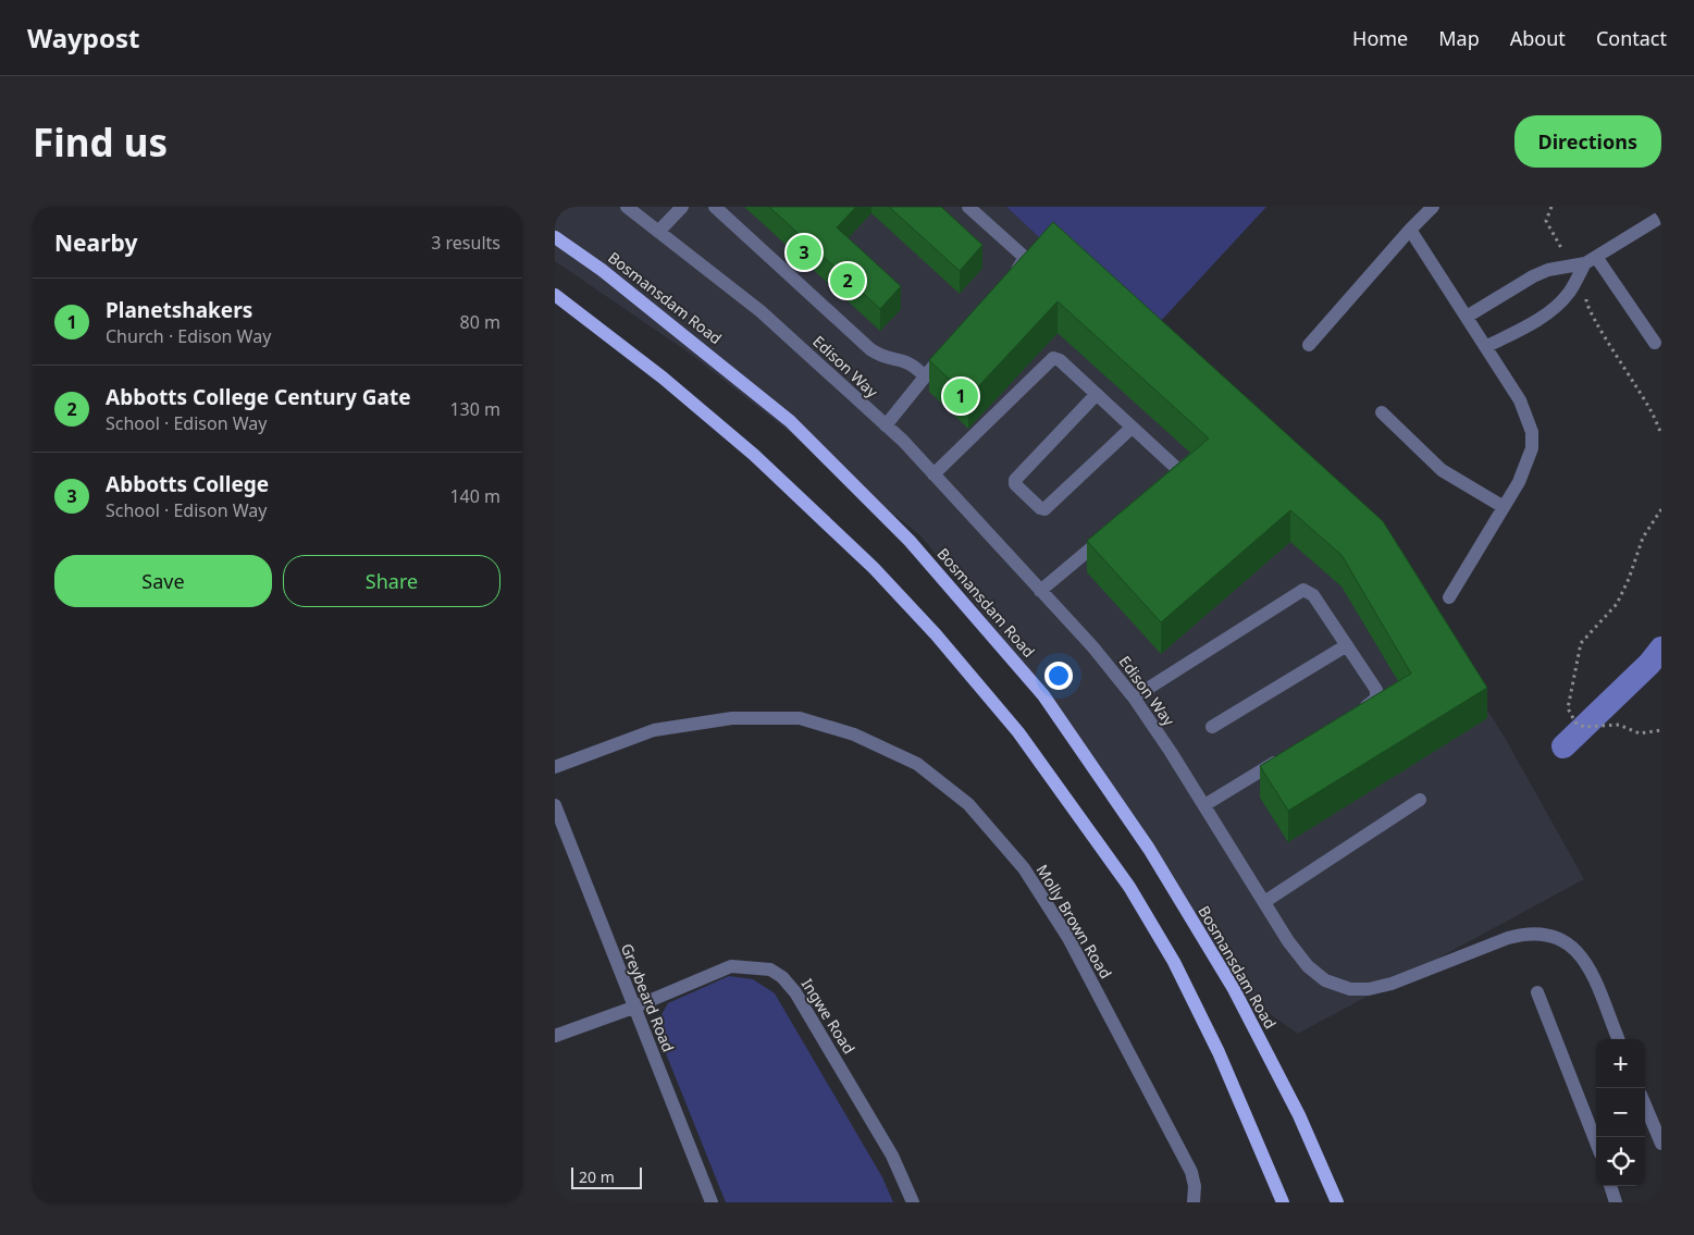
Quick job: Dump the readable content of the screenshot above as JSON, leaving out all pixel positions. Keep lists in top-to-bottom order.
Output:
{
  "streets": {
    "main road": ["Bosmansdam Road"],
    "street": [
      "Edison Way",
      "Molly Brown Road",
      "Greybeard Road",
      "Ingwe Road"
    ]
  },
  "crossings": [
    ["Greybeard Road", "Ingwe Road"]
  ],
  "scale_bar": "20 m",
  "page": {
    "header": "Waypost",
    "nav": [
      "Home",
      "Map",
      "About",
      "Contact"
    ],
    "buttons": [
      "Directions",
      ["Save", "Share"]
    ],
    "title": "Find us",
    "heading": ["Nearby", "3 results"],
    "pins": ["3", "2", "1"],
    "list": [
      {
        "mark": "1",
        "name": "Planetshakers",
        "note": "Church · Edison Way",
        "value": "80 m"
      },
      {
        "mark": "2",
        "name": "Abbotts College Century Gate",
        "note": "School · Edison Way",
        "value": "130 m"
      },
      {
        "mark": "3",
        "name": "Abbotts College",
        "note": "School · Edison Way",
        "value": "140 m"
      }
    ],
    "map_buttons": ["+", "−"],
    "scale": "20 m"
  }
}
